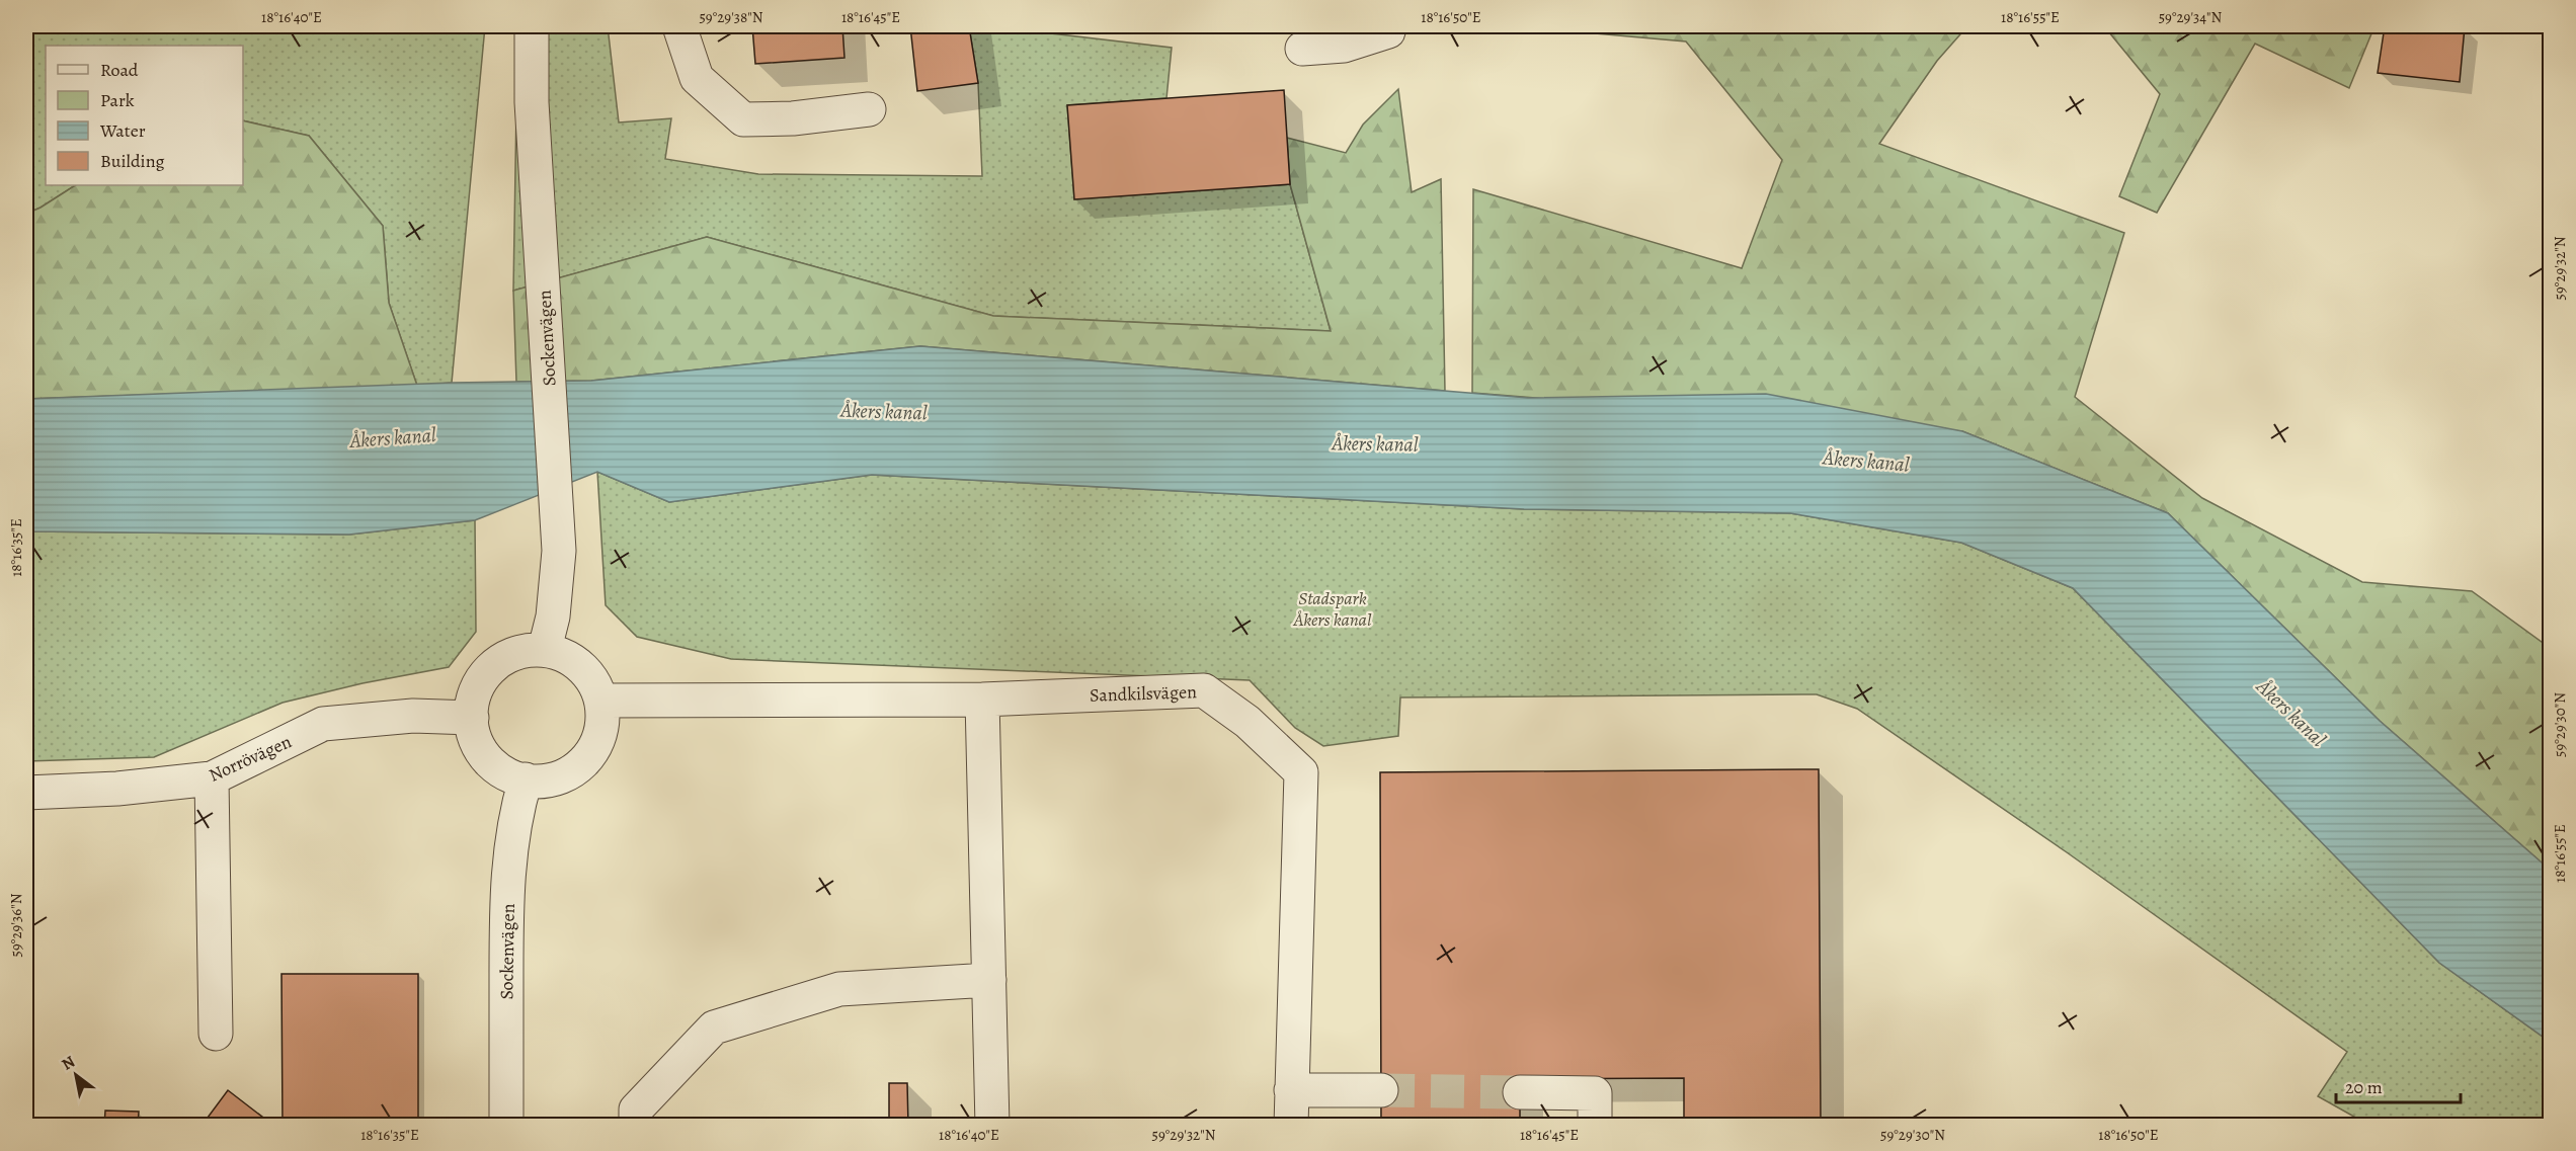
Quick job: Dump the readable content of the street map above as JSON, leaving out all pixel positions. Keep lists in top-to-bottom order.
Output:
{
  "streets": {
    "street": ["Sockenvägen", "Sandkilsvägen", "Norrövägen"]
  },
  "crossings": [
    ["Sockenvägen", "Sandkilsvägen"],
    ["Sockenvägen", "Norrövägen"],
    ["Sandkilsvägen", "Norrövägen"]
  ],
  "water": ["Åkers kanal"],
  "parks": ["Stadspark Åkers kanal"],
  "legend": [
    "Road",
    "Park",
    "Water",
    "Building"
  ],
  "scale_bar": "20 m",
  "north": "top left",
  "coordinates": [
    "18°16'40\"E",
    "59°29'38\"N",
    "18°16'45\"E",
    "18°16'50\"E",
    "18°16'55\"E",
    "59°29'34\"N",
    "59°29'32\"N",
    "18°16'35\"E",
    "59°29'30\"N",
    "59°29'36\"N"
  ]
}
